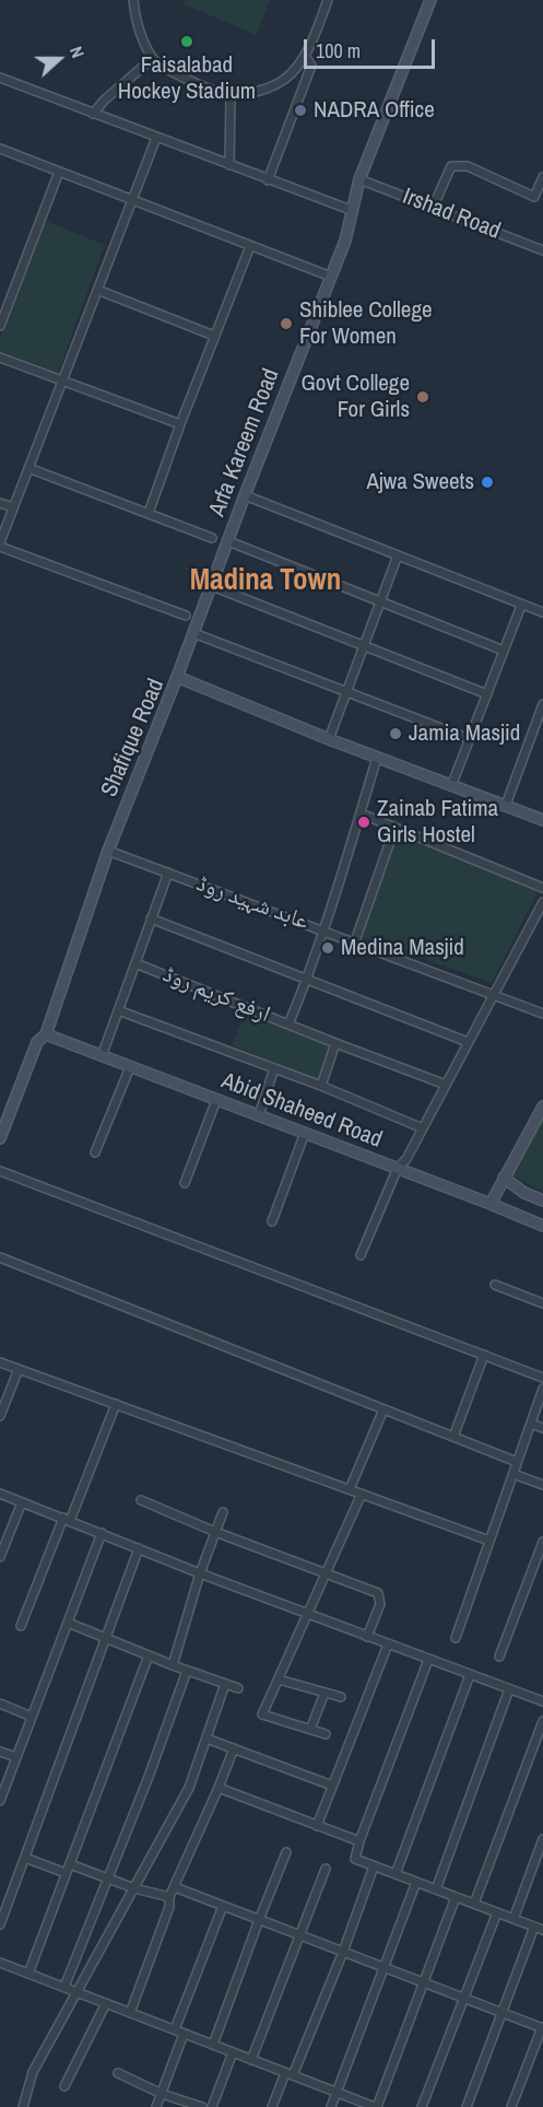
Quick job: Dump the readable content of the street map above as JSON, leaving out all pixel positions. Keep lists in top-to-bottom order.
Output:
{
  "streets": {
    "street": [
      "Irshad Road",
      "Arfa Kareem Road",
      "Shafique Road",
      "عابد شہید روڈ",
      "ارفع کریم روڈ",
      "Abid Shaheed Road"
    ]
  },
  "crossings": [
    ["Irshad Road", "Arfa Kareem Road"],
    ["Arfa Kareem Road", "Shafique Road"],
    ["Shafique Road", "عابد شہید روڈ"],
    ["Shafique Road", "ارفع کریم روڈ"],
    ["Shafique Road", "Abid Shaheed Road"],
    ["عابد شہید روڈ", "ارفع کریم روڈ"]
  ],
  "districts": ["Madina Town"],
  "places": [
    "Faisalabad Hockey Stadium",
    "NADRA Office",
    "Shiblee College For Women",
    "Govt College For Girls",
    "Ajwa Sweets",
    "Jamia Masjid",
    "Zainab Fatima Girls Hostel",
    "Medina Masjid"
  ],
  "scale_bar": "100 m",
  "north": "right"
}
